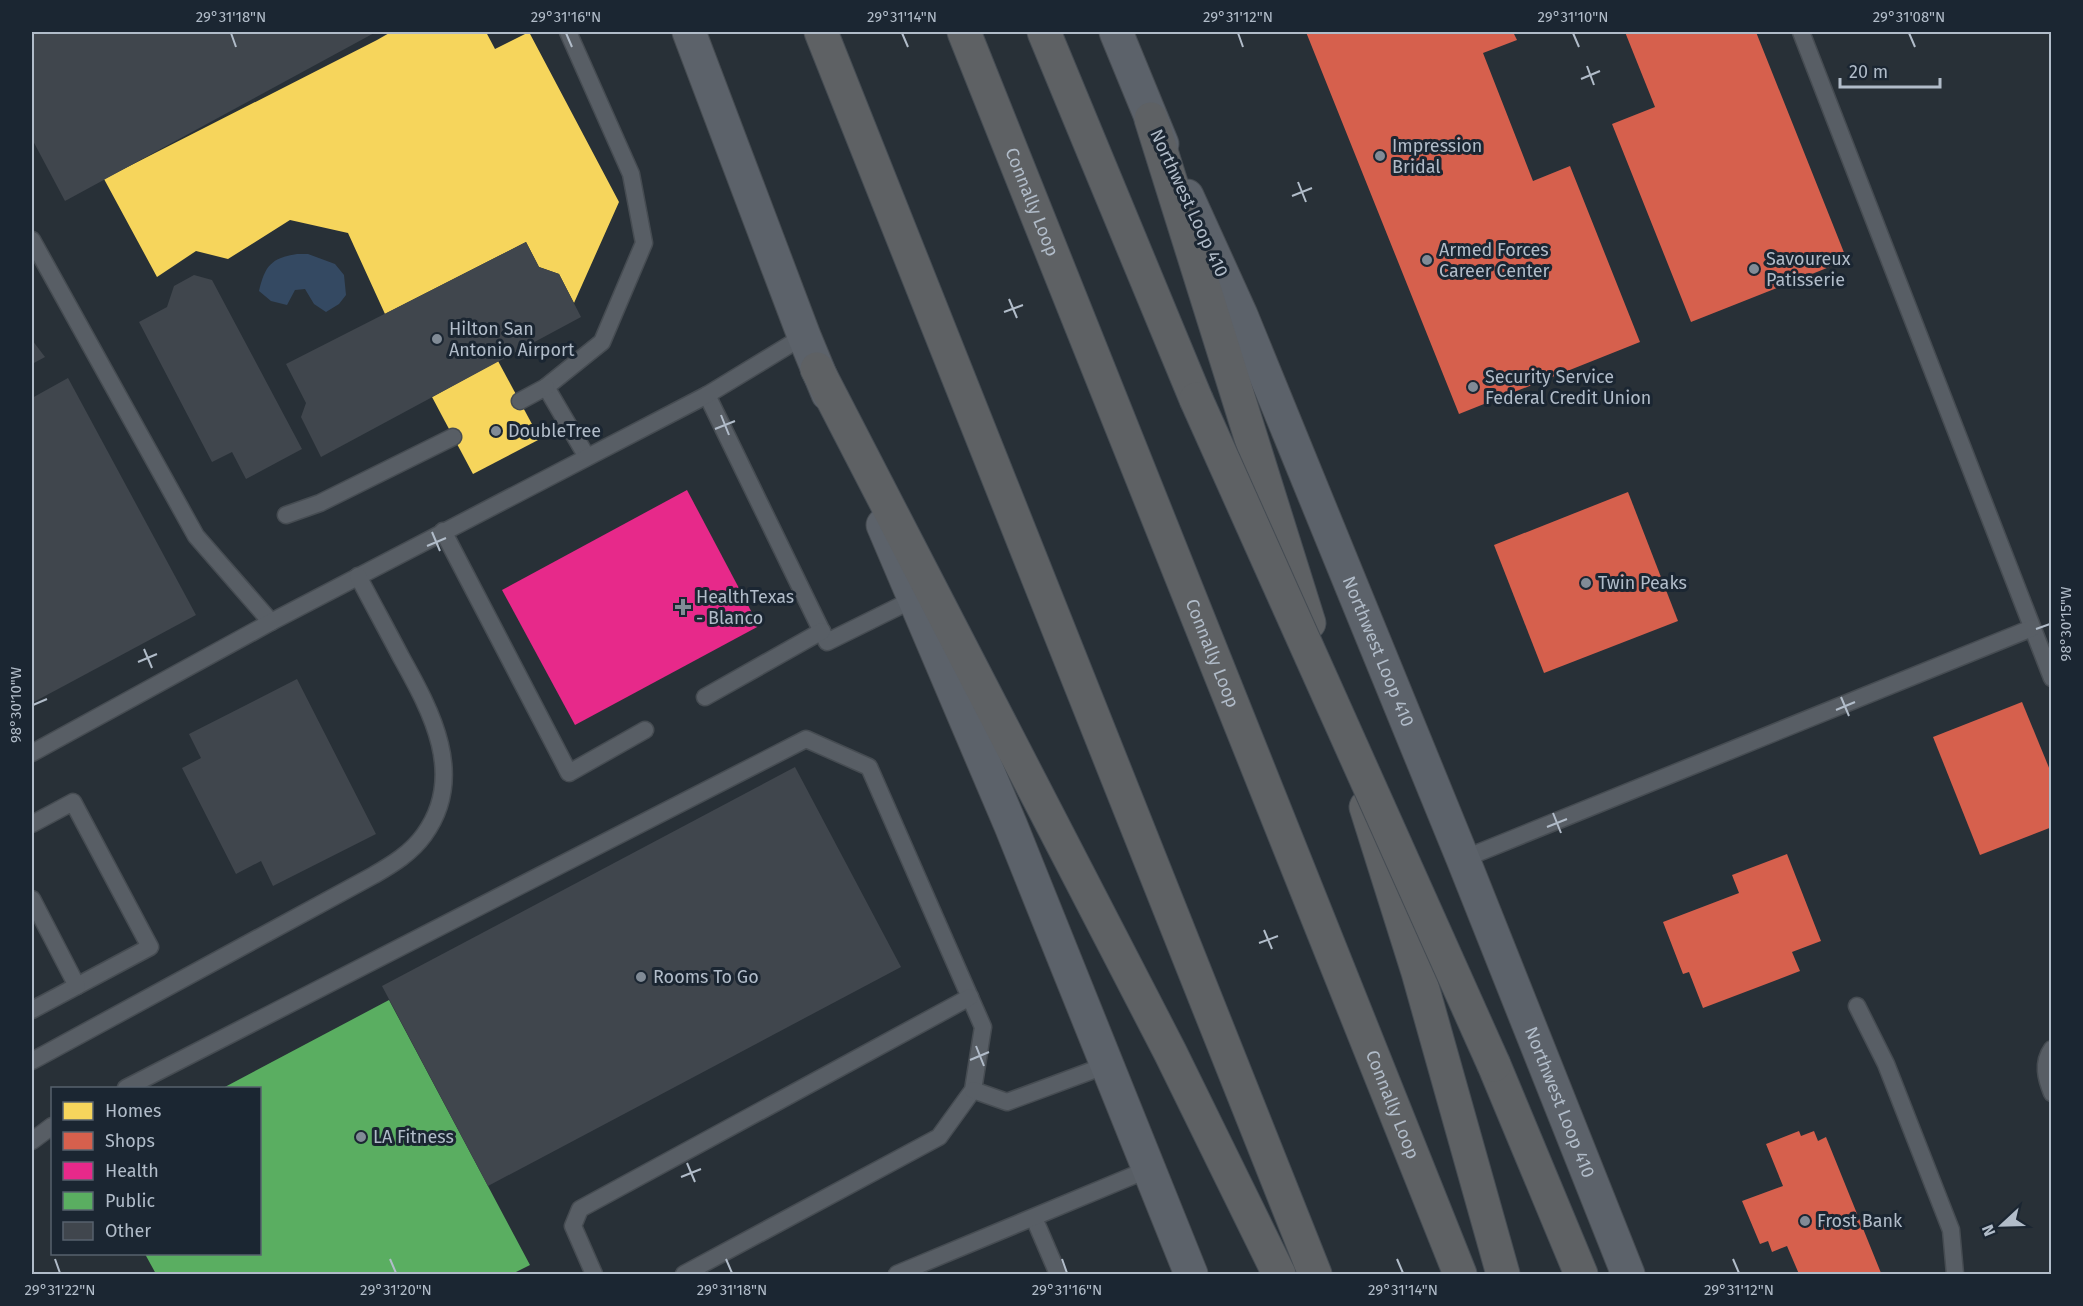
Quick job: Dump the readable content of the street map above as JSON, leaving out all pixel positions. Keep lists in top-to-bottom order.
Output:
{
  "streets": {
    "highway": ["Connally Loop"],
    "main road": ["Northwest Loop 410"]
  },
  "places": {
    "other": [
      "Impression Bridal",
      "Armed Forces Career Center",
      "Savoureux Patisserie",
      "Hilton San Antonio Airport",
      "Security Service Federal Credit Union",
      "DoubleTree",
      "Twin Peaks",
      "Rooms To Go",
      "LA Fitness",
      "Frost Bank"
    ],
    "health": ["HealthTexas - Blanco"]
  },
  "legend": [
    "Homes",
    "Shops",
    "Health",
    "Public",
    "Other"
  ],
  "scale_bar": "20 m",
  "north": "left",
  "coordinates": [
    "29°31'18\"N",
    "29°31'16\"N",
    "29°31'14\"N",
    "29°31'12\"N",
    "29°31'10\"N",
    "29°31'08\"N",
    "98°30'15\"W",
    "98°30'10\"W",
    "29°31'22\"N",
    "29°31'20\"N"
  ]
}
